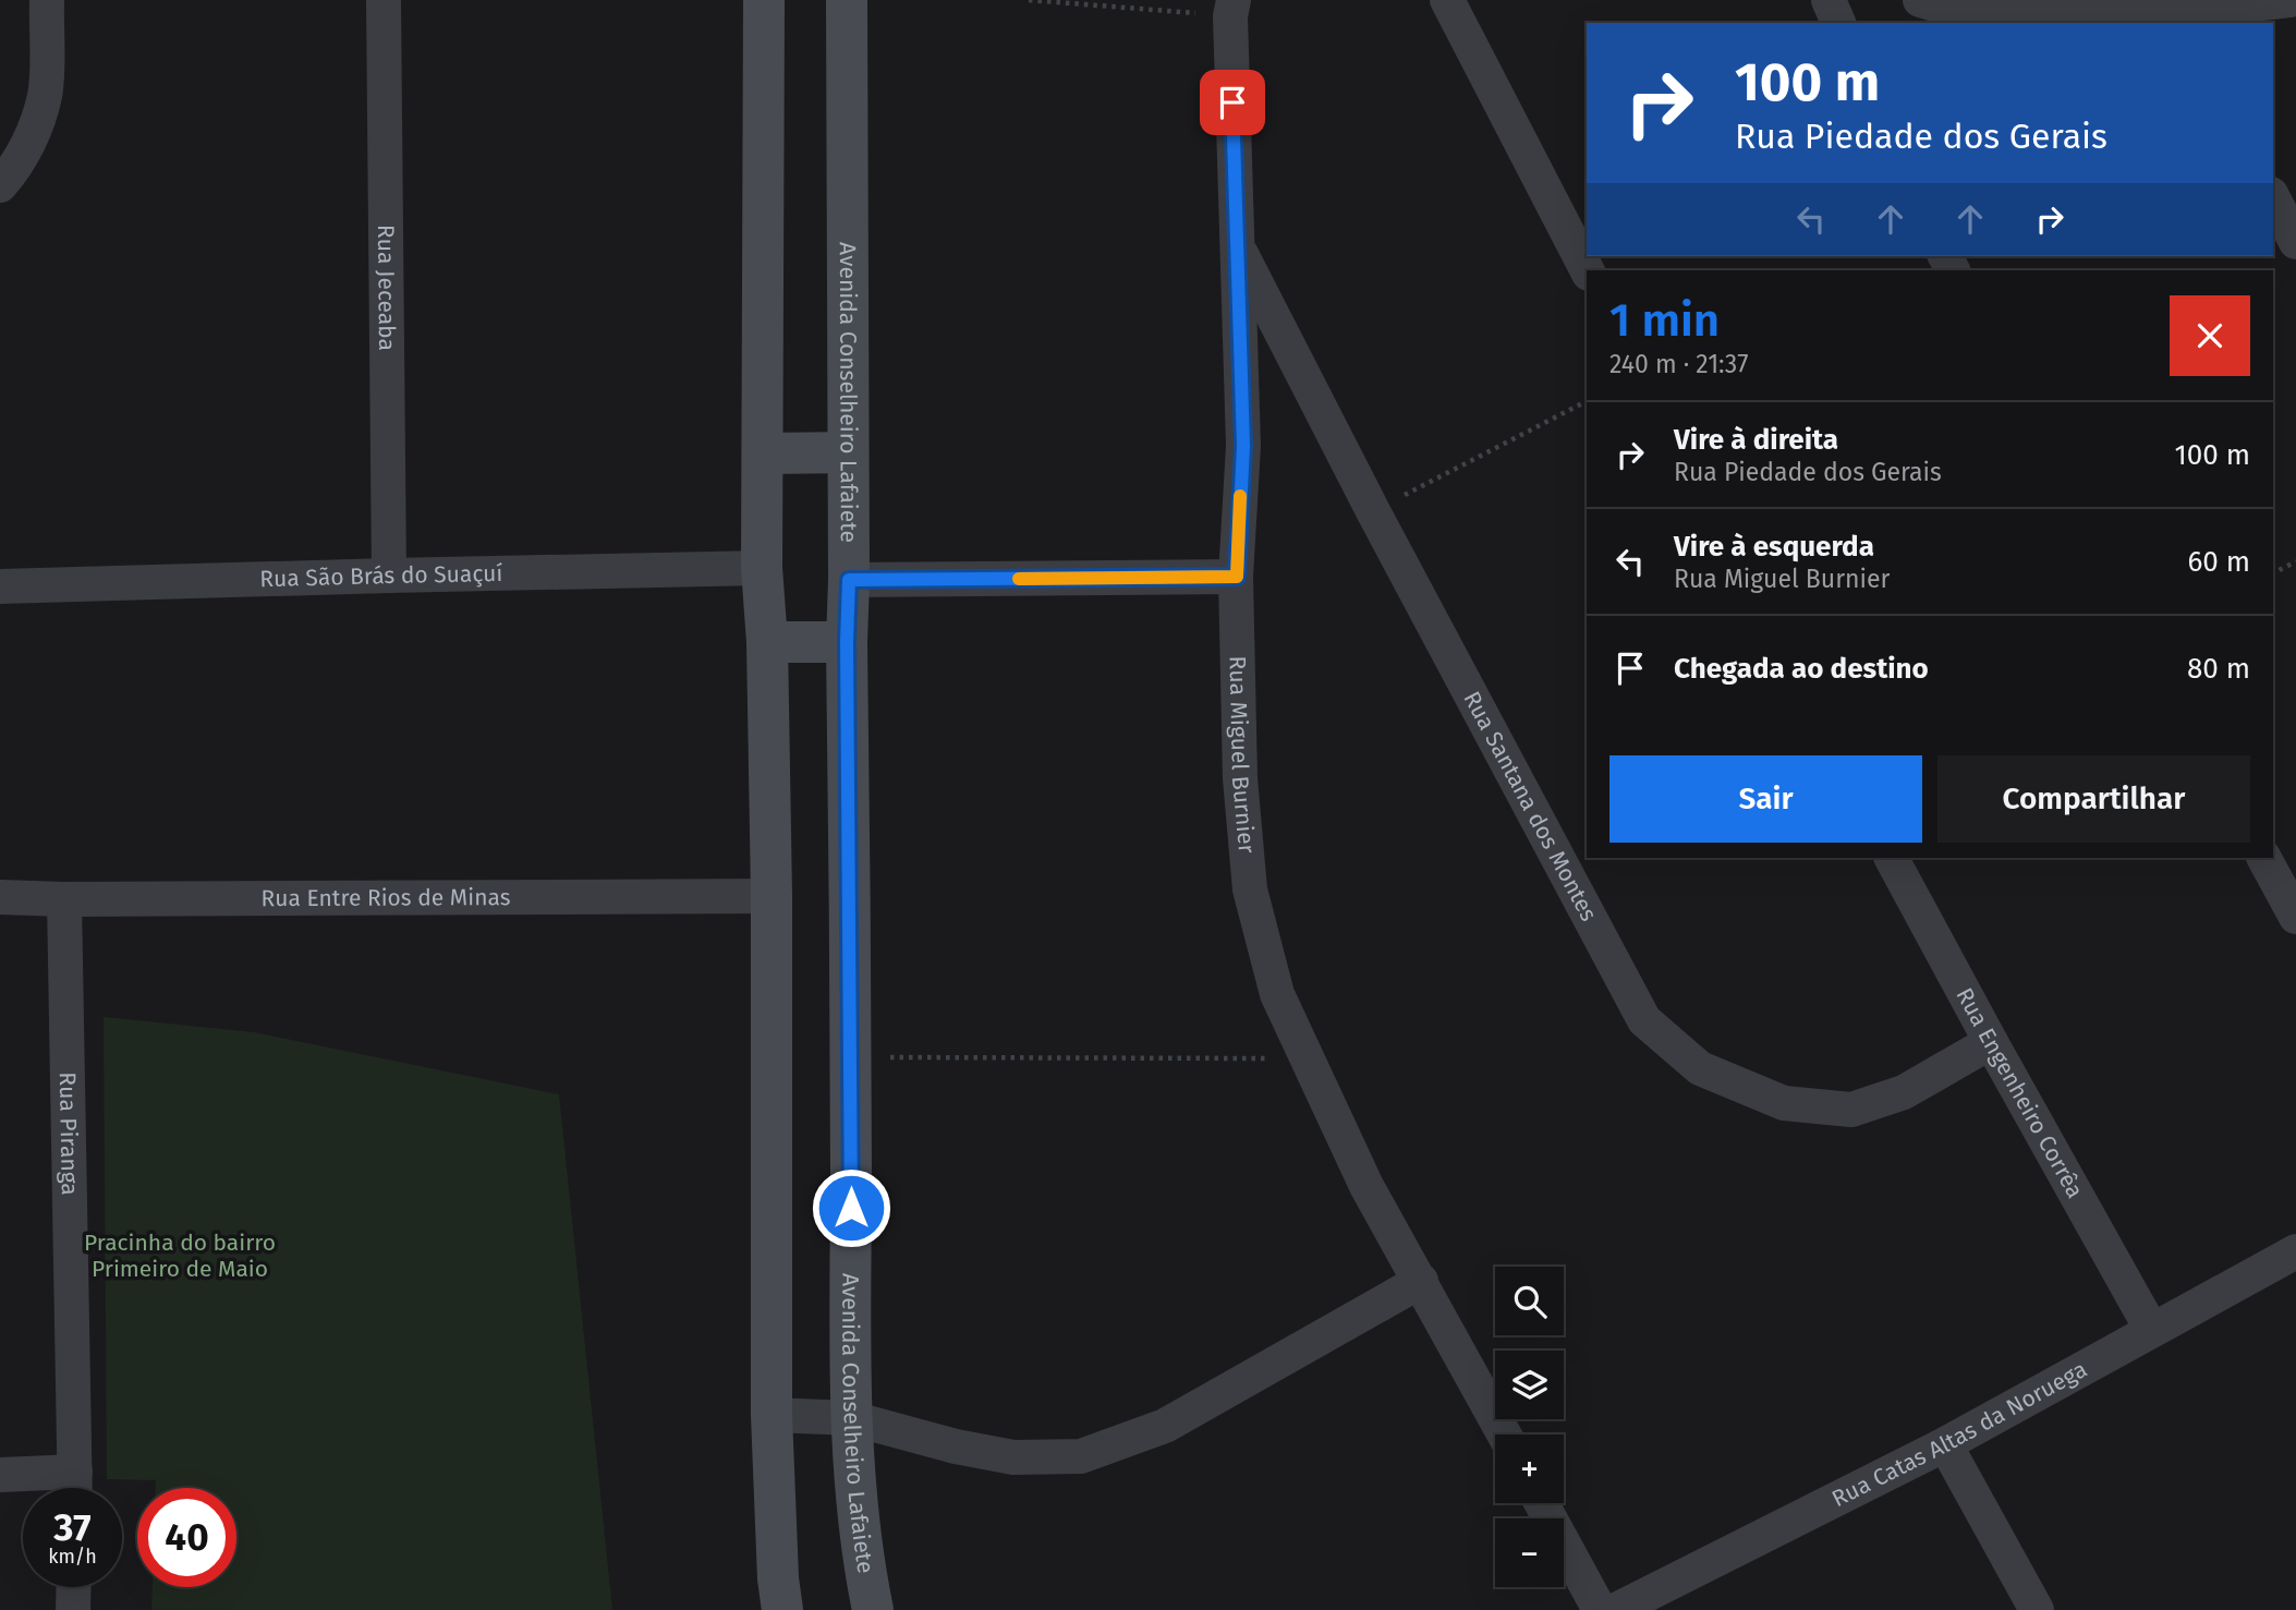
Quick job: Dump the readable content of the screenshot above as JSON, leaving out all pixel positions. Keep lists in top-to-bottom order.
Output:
{
  "streets": {
    "street": [
      "Rua Jeceaba",
      "Avenida Conselheiro Lafaiete",
      "Rua São Brás do Suaçuí",
      "Rua Miguel Burnier",
      "Rua Santana dos Montes",
      "Rua Entre Rios de Minas",
      "Rua Engenheiro Corrêa",
      "Rua Piranga",
      "Rua Catas Altas da Noruega"
    ]
  },
  "crossings": [
    ["Rua Jeceaba", "Rua São Brás do Suaçuí"],
    ["Rua Miguel Burnier", "Rua Santana dos Montes"],
    ["Rua Santana dos Montes", "Rua Engenheiro Corrêa"],
    ["Rua Entre Rios de Minas", "Rua Piranga"],
    ["Rua Engenheiro Corrêa", "Rua Catas Altas da Noruega"]
  ],
  "parks": ["Pracinha do bairro Primeiro de Maio"],
  "page": {
    "turn": ["100 m", "Rua Piedade dos Gerais"],
    "heading": ["1 min", "240 m · 21:37"],
    "list": [
      {
        "name": "Vire à direita",
        "note": "Rua Piedade dos Gerais",
        "value": "100 m"
      },
      {
        "name": "Vire à esquerda",
        "note": "Rua Miguel Burnier",
        "value": "60 m"
      },
      {
        "name": "Chegada ao destino",
        "value": "80 m"
      }
    ],
    "buttons": ["Sair", "Compartilhar"],
    "map_buttons": ["+", "−"],
    "speed": "37 km/h",
    "limit": "40"
  }
}
